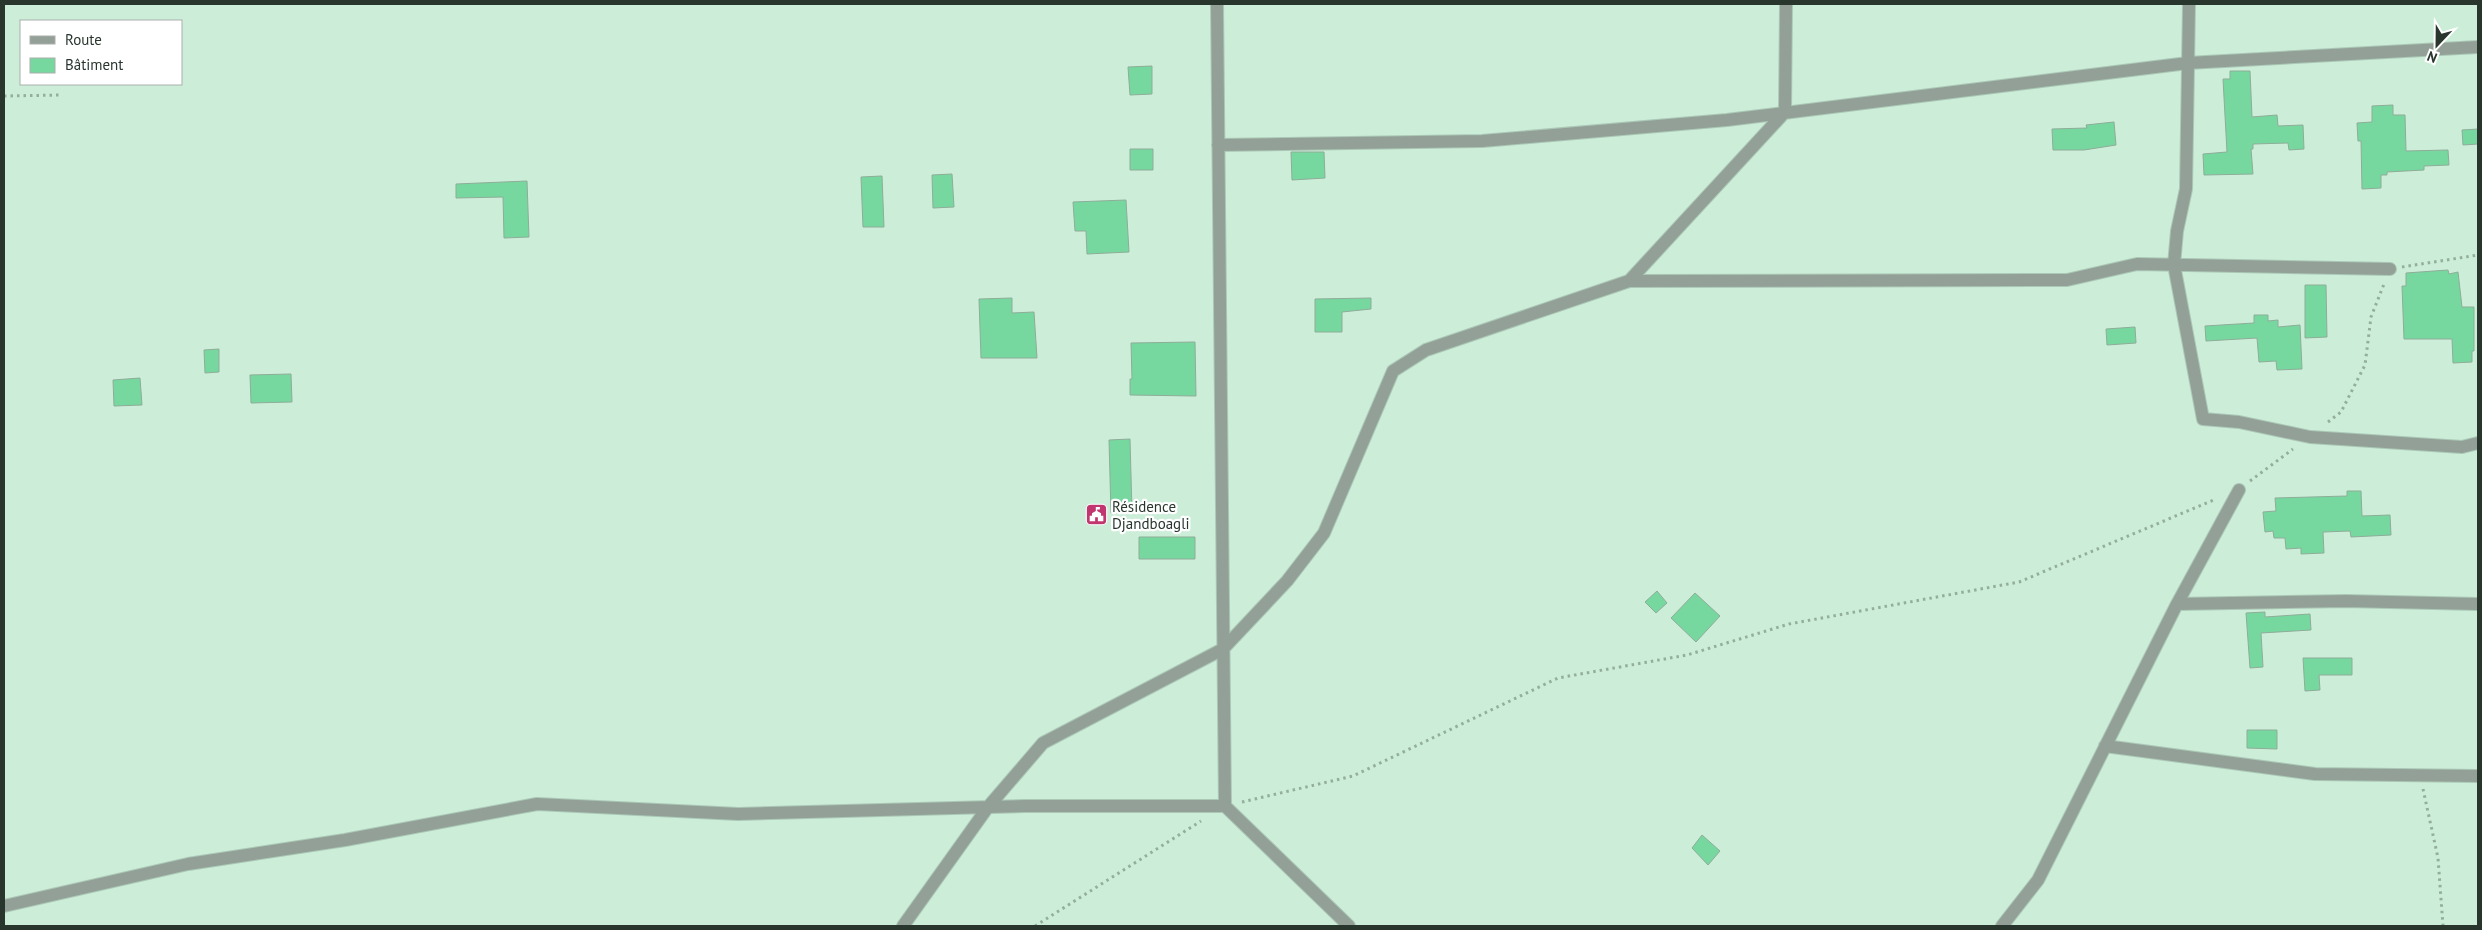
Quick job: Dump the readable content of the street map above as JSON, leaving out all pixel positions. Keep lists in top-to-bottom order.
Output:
{
  "places": {
    "public building": ["Résidence Djandboagli"]
  },
  "legend": ["Route", "Bâtiment"],
  "north": "bottom"
}
